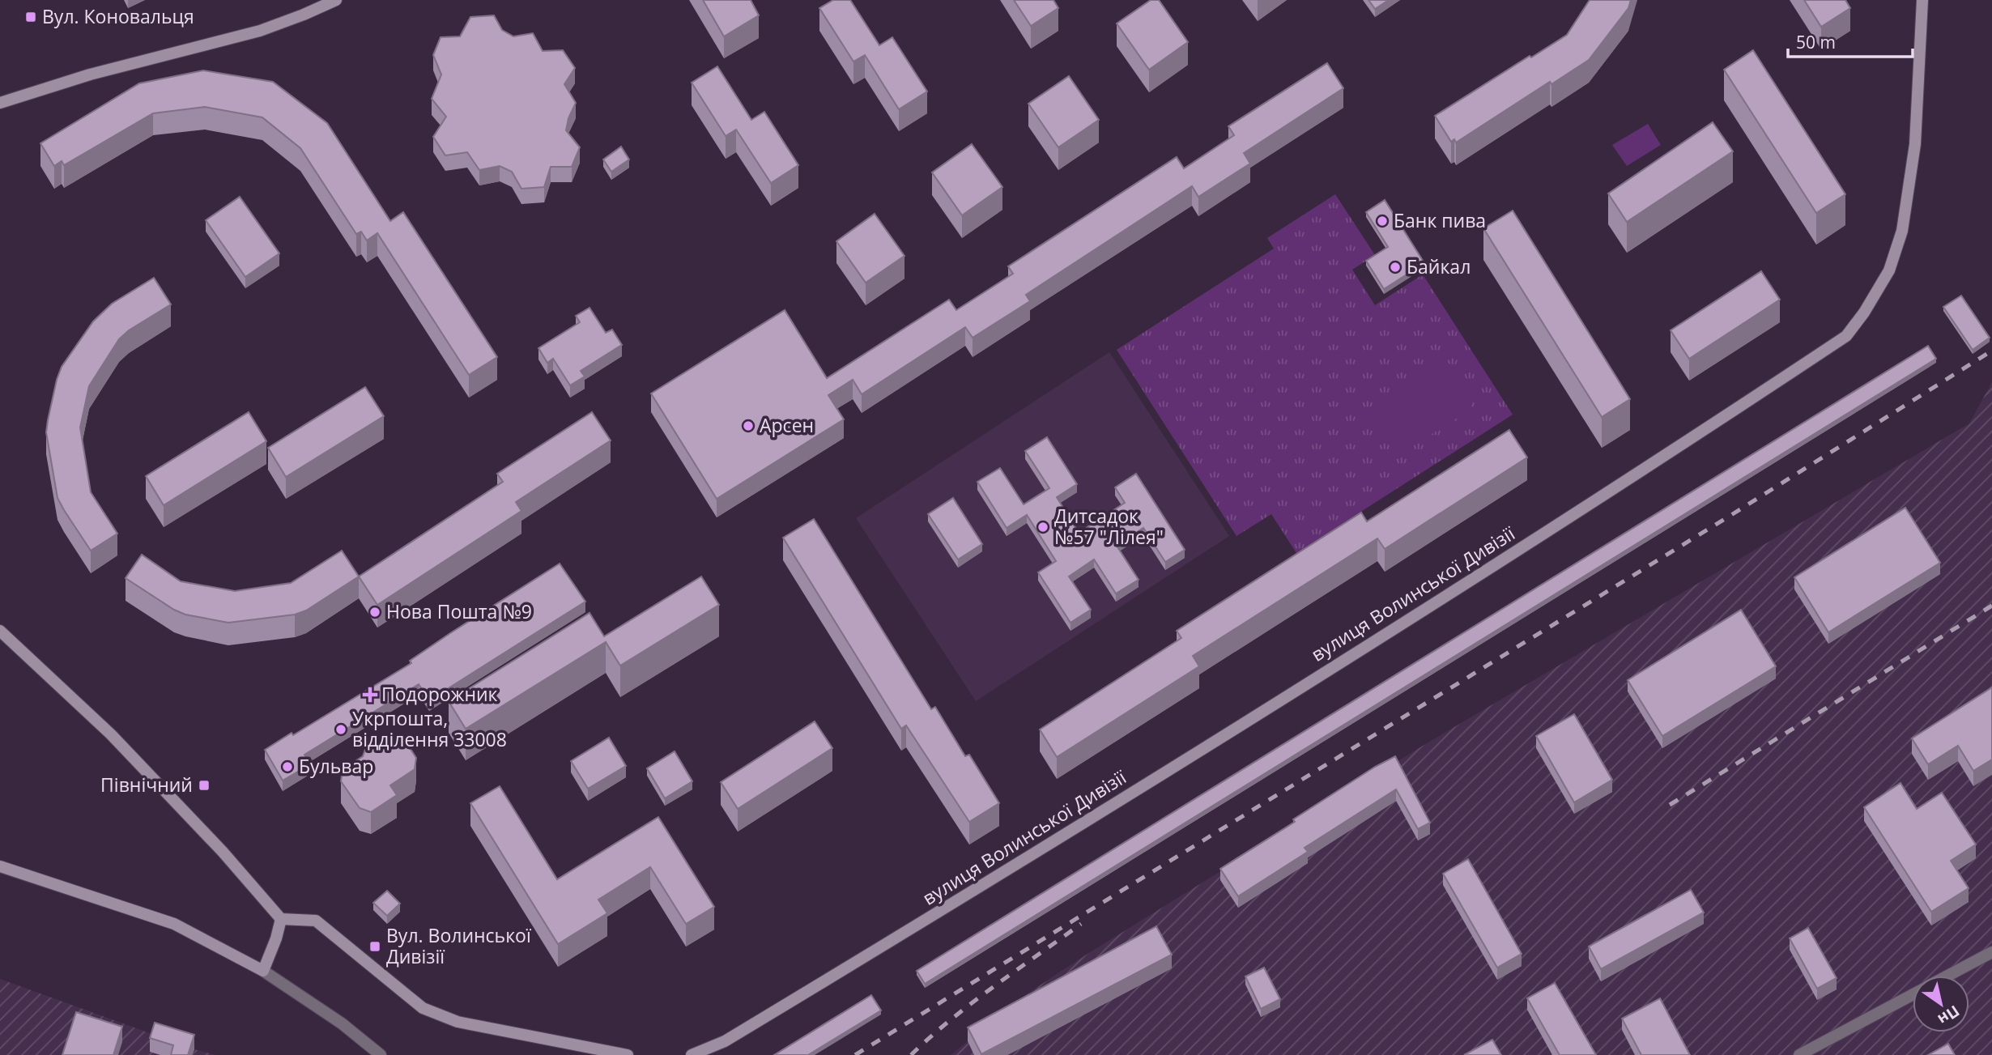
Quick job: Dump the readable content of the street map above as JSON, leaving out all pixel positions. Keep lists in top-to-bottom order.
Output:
{
  "streets": {
    "street": ["вулиця Волинської Дивізії"]
  },
  "places": {
    "transit": ["Вул. Коновальця", "Північний", "Вул. Волинської Дивізії"],
    "other": [
      "Банк пива",
      "Байкал",
      "Арсен",
      "Дитсадок №57 \"Лілея\"",
      "Нова Пошта №9",
      "Укрпошта, відділення 33008",
      "Бульвар"
    ],
    "health": ["Подорожник"]
  },
  "scale_bar": "50 m",
  "north": "bottom right"
}
